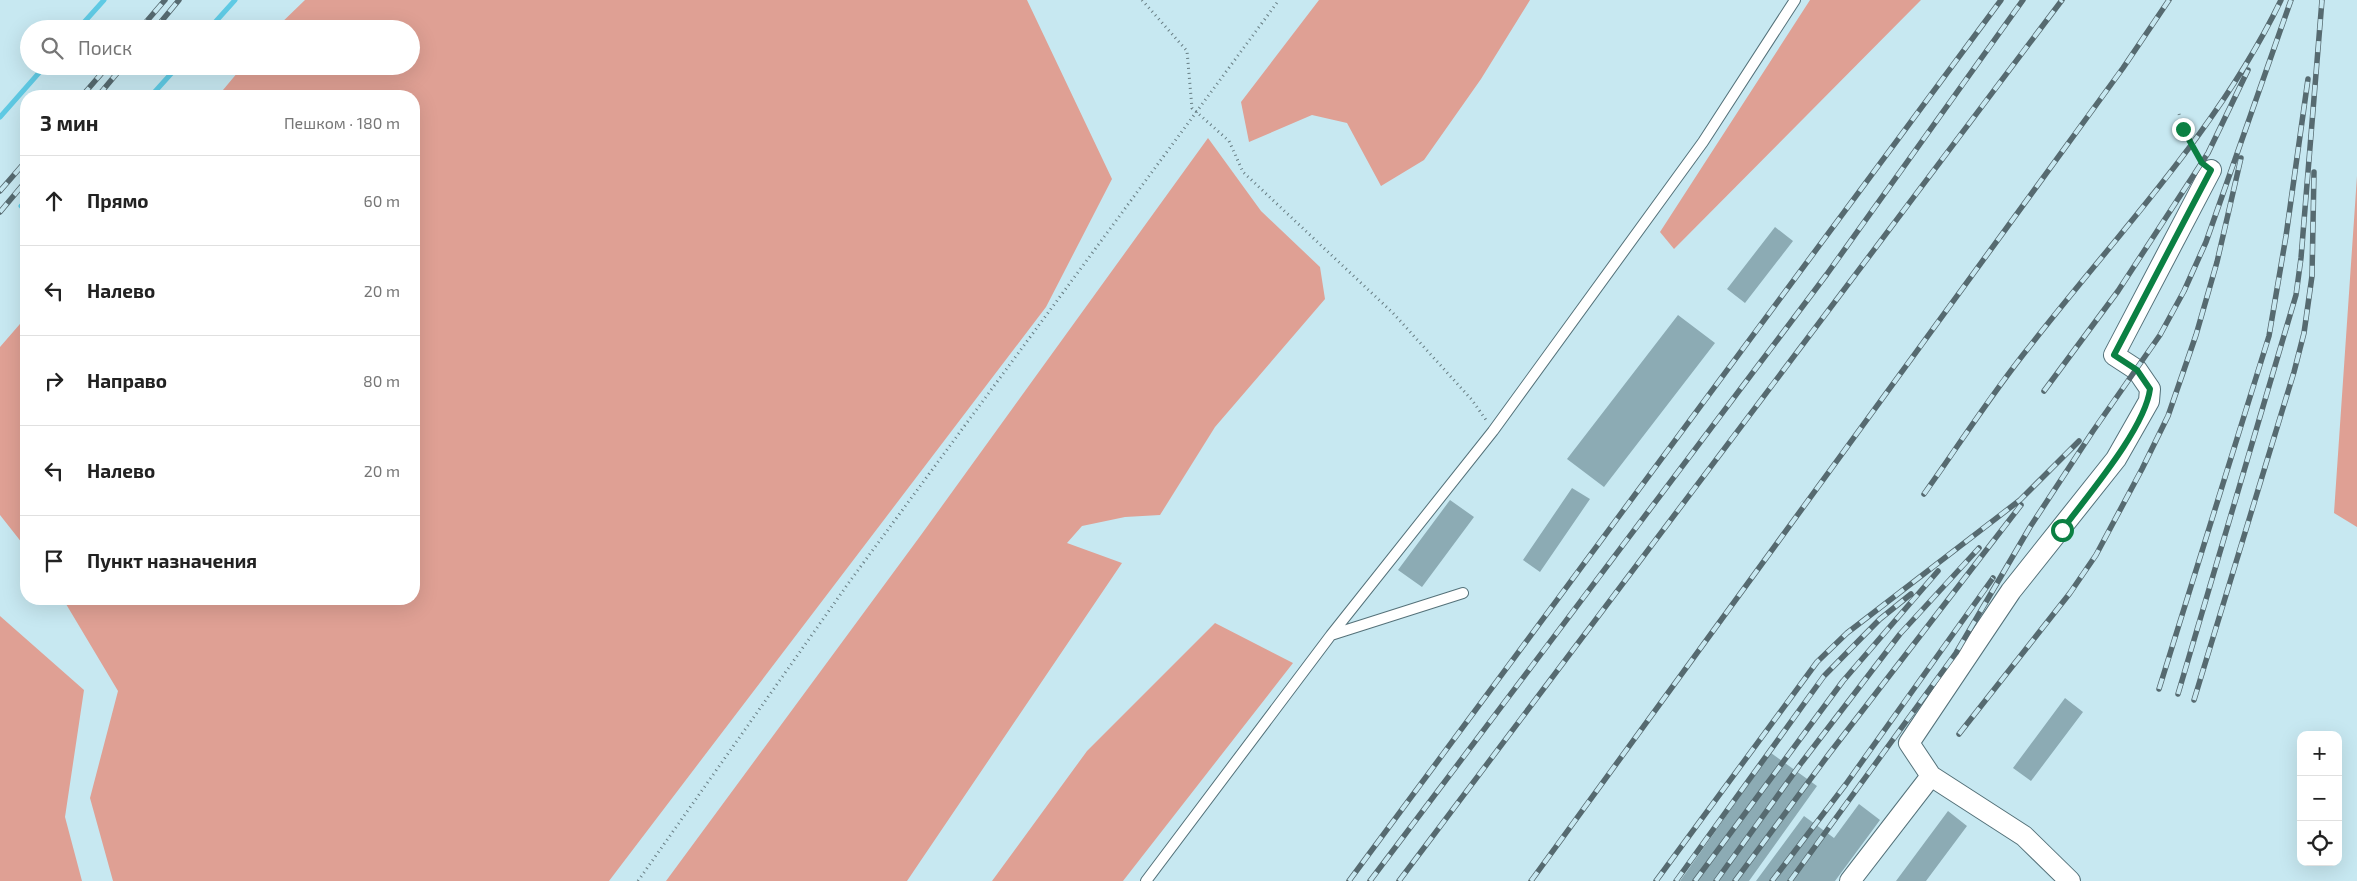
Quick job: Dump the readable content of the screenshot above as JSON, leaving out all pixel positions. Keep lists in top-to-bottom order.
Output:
{
  "page": {
    "search": "Поиск",
    "heading": ["3 мин", "Пешком · 180 m"],
    "list": [
      ["Прямо", "60 m"],
      ["Налево", "20 m"],
      ["Направо", "80 m"],
      ["Налево", "20 m"],
      "Пункт назначения"
    ],
    "map_buttons": ["+", "−"]
  }
}
